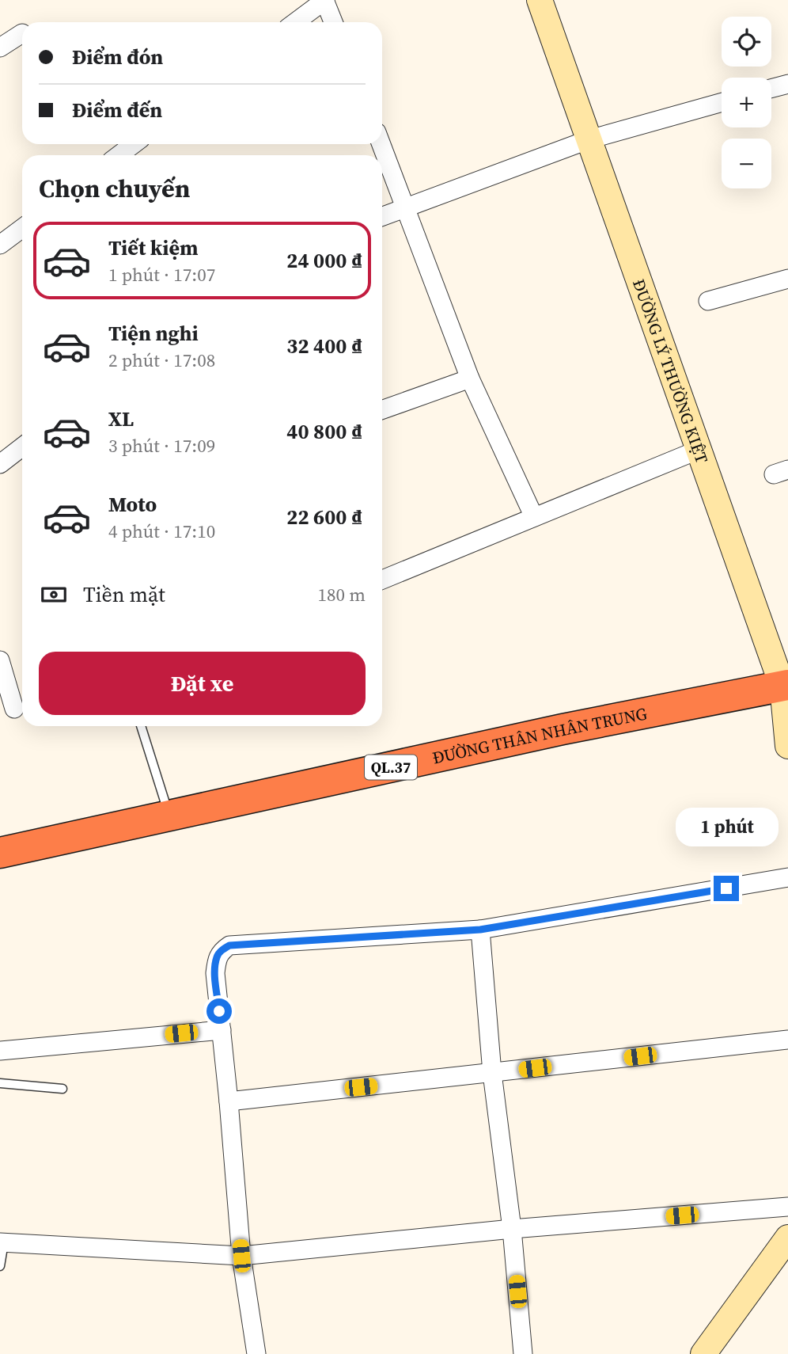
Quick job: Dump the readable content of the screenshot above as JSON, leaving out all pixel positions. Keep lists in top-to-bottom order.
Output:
{
  "streets": {
    "highway": ["ĐƯỜNG THÂN NHÂN TRUNG", "QL.37"],
    "main road": ["ĐƯỜNG LÝ THƯỜNG KIỆT"]
  },
  "crossings": [
    ["ĐƯỜNG LÝ THƯỜNG KIỆT", "ĐƯỜNG THÂN NHÂN TRUNG"]
  ],
  "page": {
    "map_buttons": ["+", "−"],
    "banner": ["Điểm đón", "Điểm đến"],
    "heading": "Chọn chuyến",
    "list": [
      {
        "name": "Tiết kiệm",
        "note": "1 phút · 17:07",
        "value": "24 000 ₫"
      },
      {
        "name": "Tiện nghi",
        "note": "2 phút · 17:08",
        "value": "32 400 ₫"
      },
      {
        "name": "XL",
        "note": "3 phút · 17:09",
        "value": "40 800 ₫"
      },
      {
        "name": "Moto",
        "note": "4 phút · 17:10",
        "value": "22 600 ₫"
      }
    ],
    "pay": ["Tiền mặt", "180 m"],
    "buttons": "Đặt xe",
    "bubble": "1 phút"
  }
}
